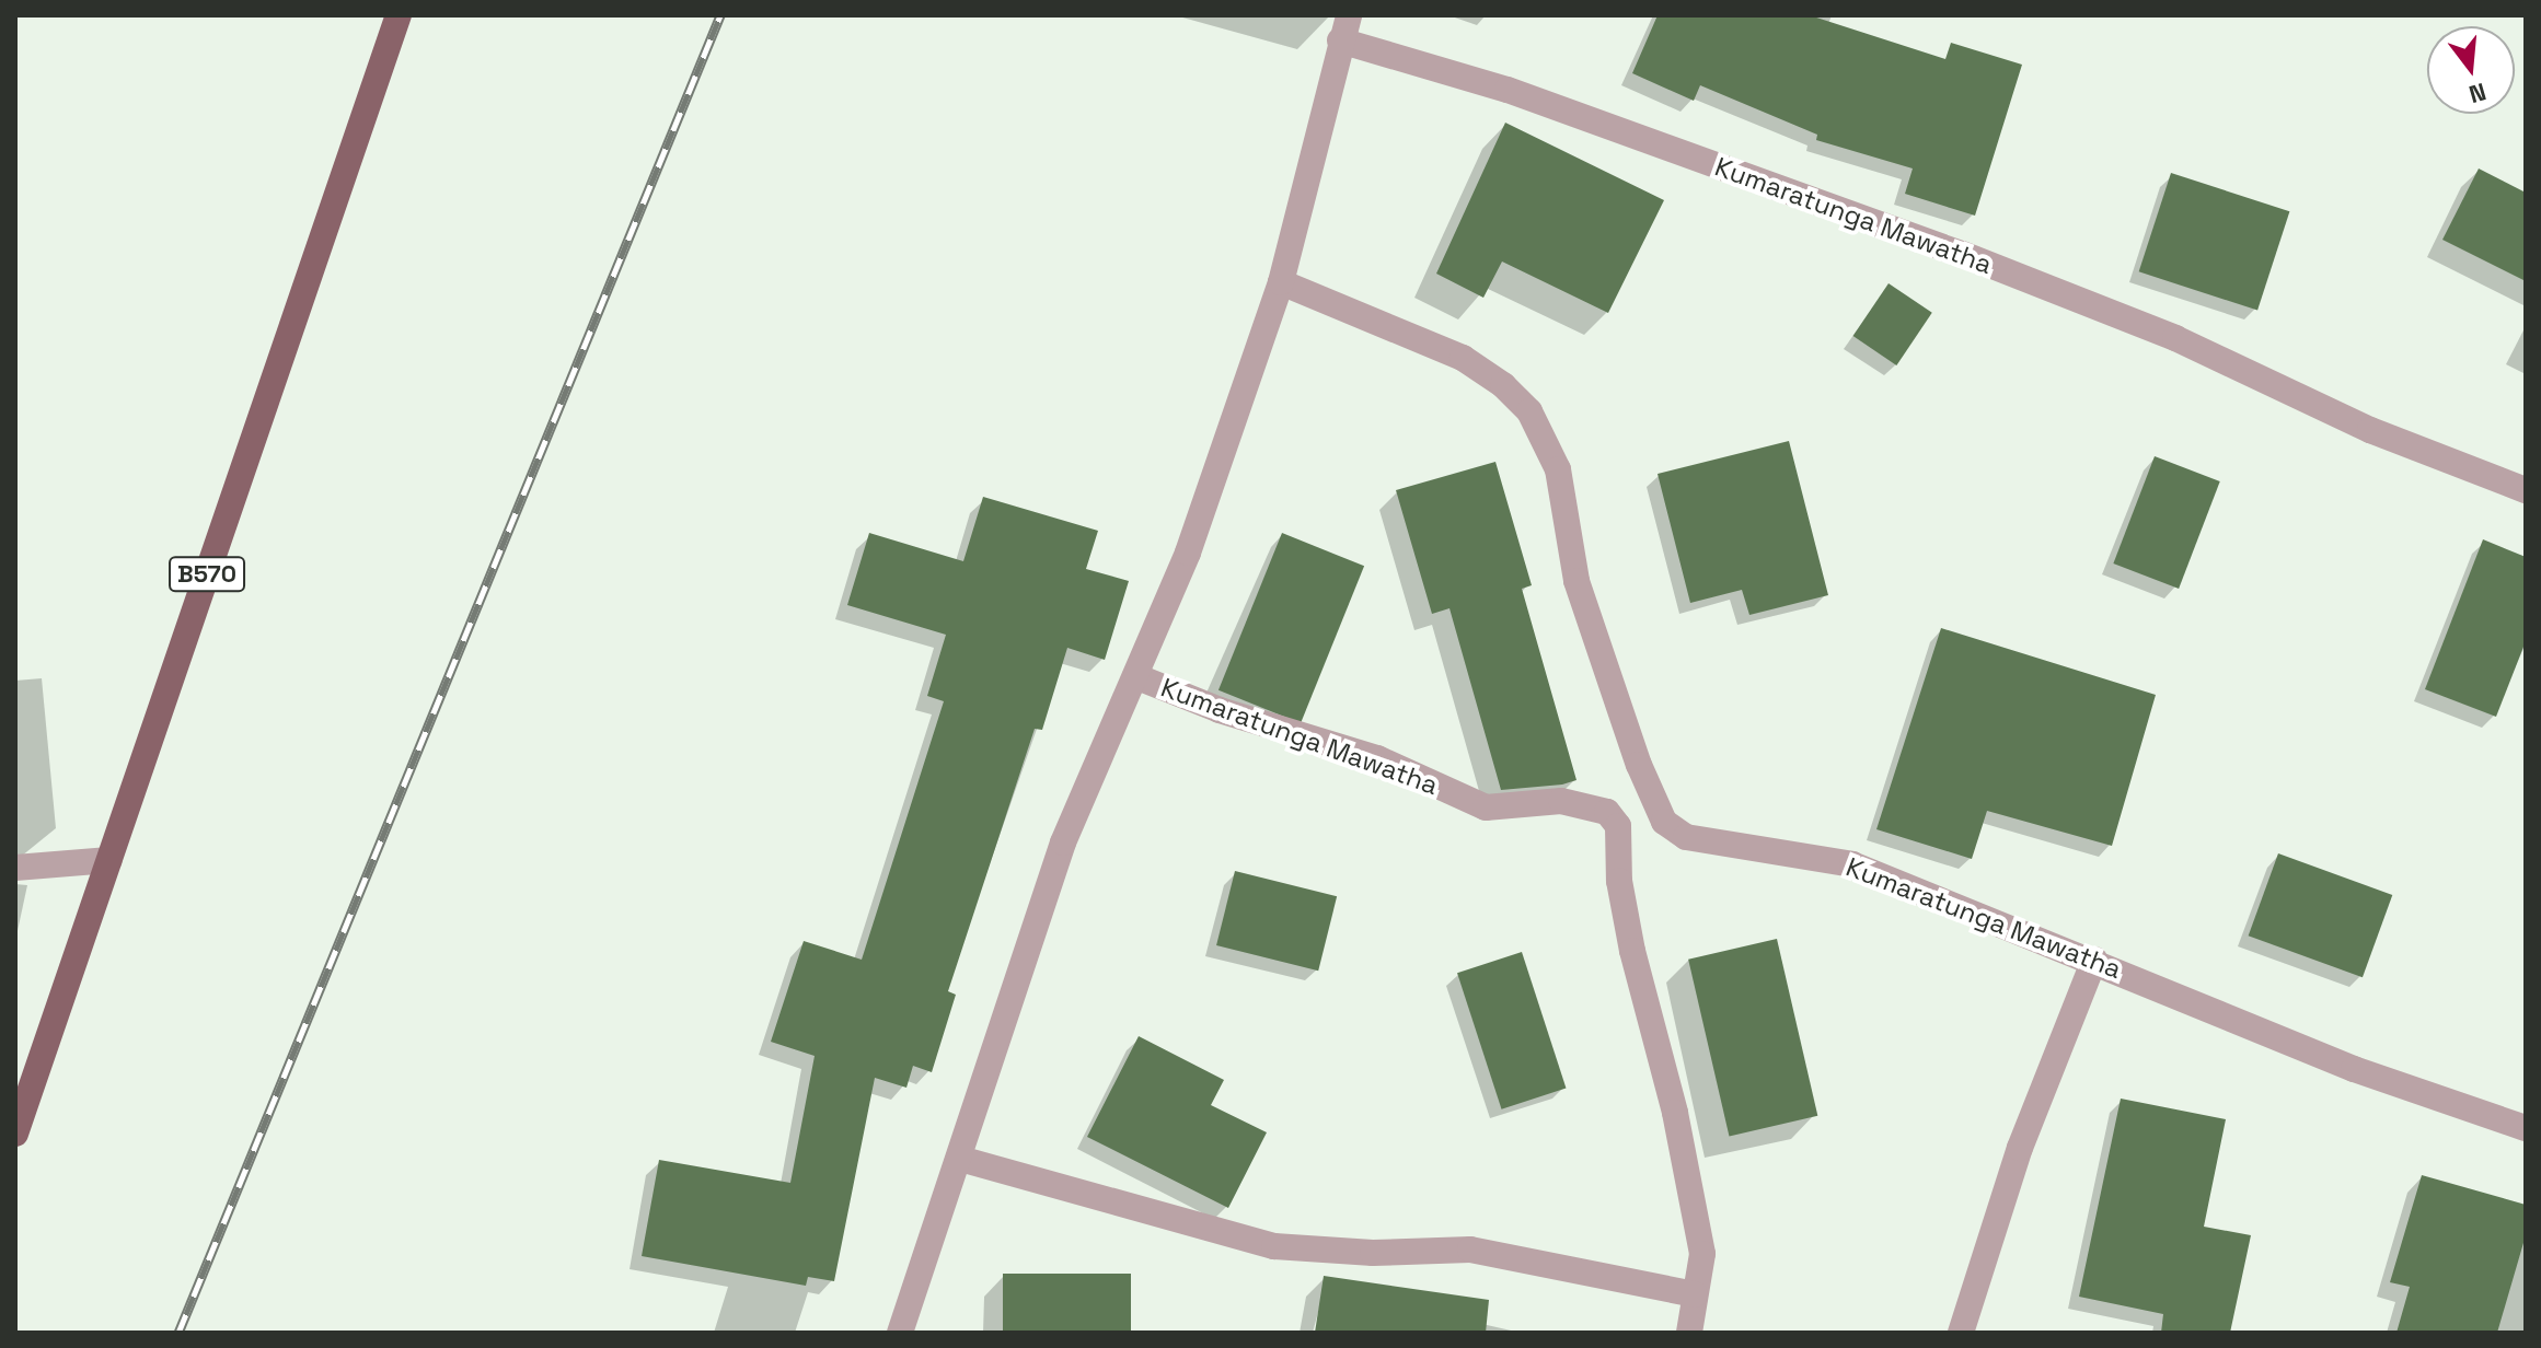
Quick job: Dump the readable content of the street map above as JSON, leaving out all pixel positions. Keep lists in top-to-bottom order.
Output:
{
  "streets": {
    "main road": ["B570"],
    "street": ["Kumaratunga Mawatha"]
  },
  "north": "bottom"
}
